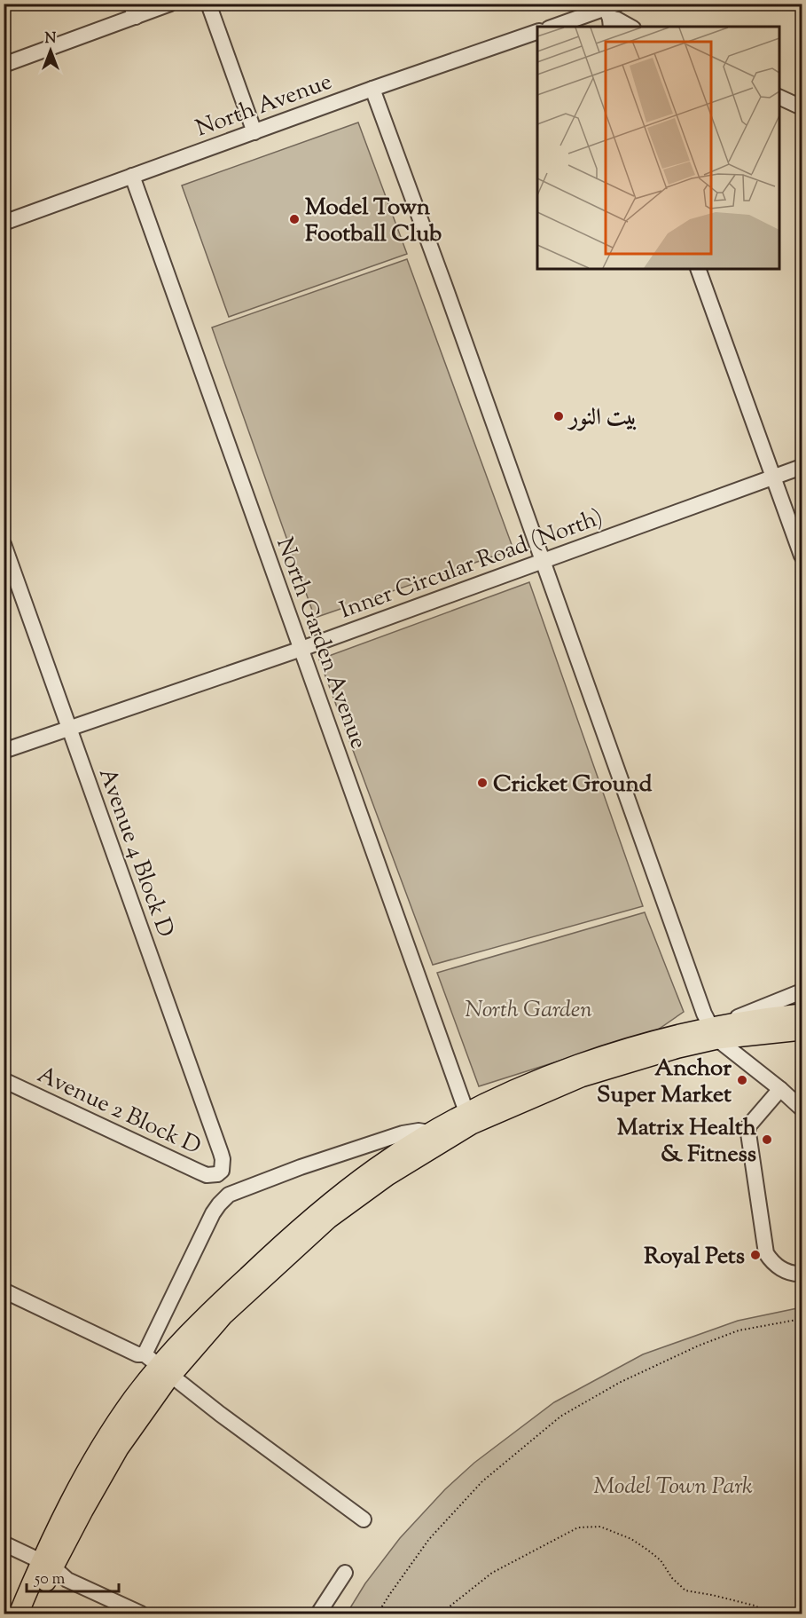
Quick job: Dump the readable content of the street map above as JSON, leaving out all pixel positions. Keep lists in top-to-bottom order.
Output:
{
  "streets": {
    "street": [
      "North Avenue",
      "Inner Circular Road (North)",
      "North Garden Avenue",
      "Avenue 4 Block D",
      "Avenue 2 Block D"
    ]
  },
  "crossings": [
    ["North Avenue", "North Garden Avenue"],
    ["Inner Circular Road (North)", "North Garden Avenue"],
    ["Inner Circular Road (North)", "Avenue 4 Block D"],
    ["Avenue 4 Block D", "Avenue 2 Block D"]
  ],
  "parks": ["North Garden", "Model Town Park"],
  "places": [
    "Model Town Football Club",
    "بیت النور",
    "Cricket Ground",
    "Anchor Super Market",
    "Matrix Health & Fitness",
    "Royal Pets"
  ],
  "scale_bar": "50 m",
  "north": "top"
}
